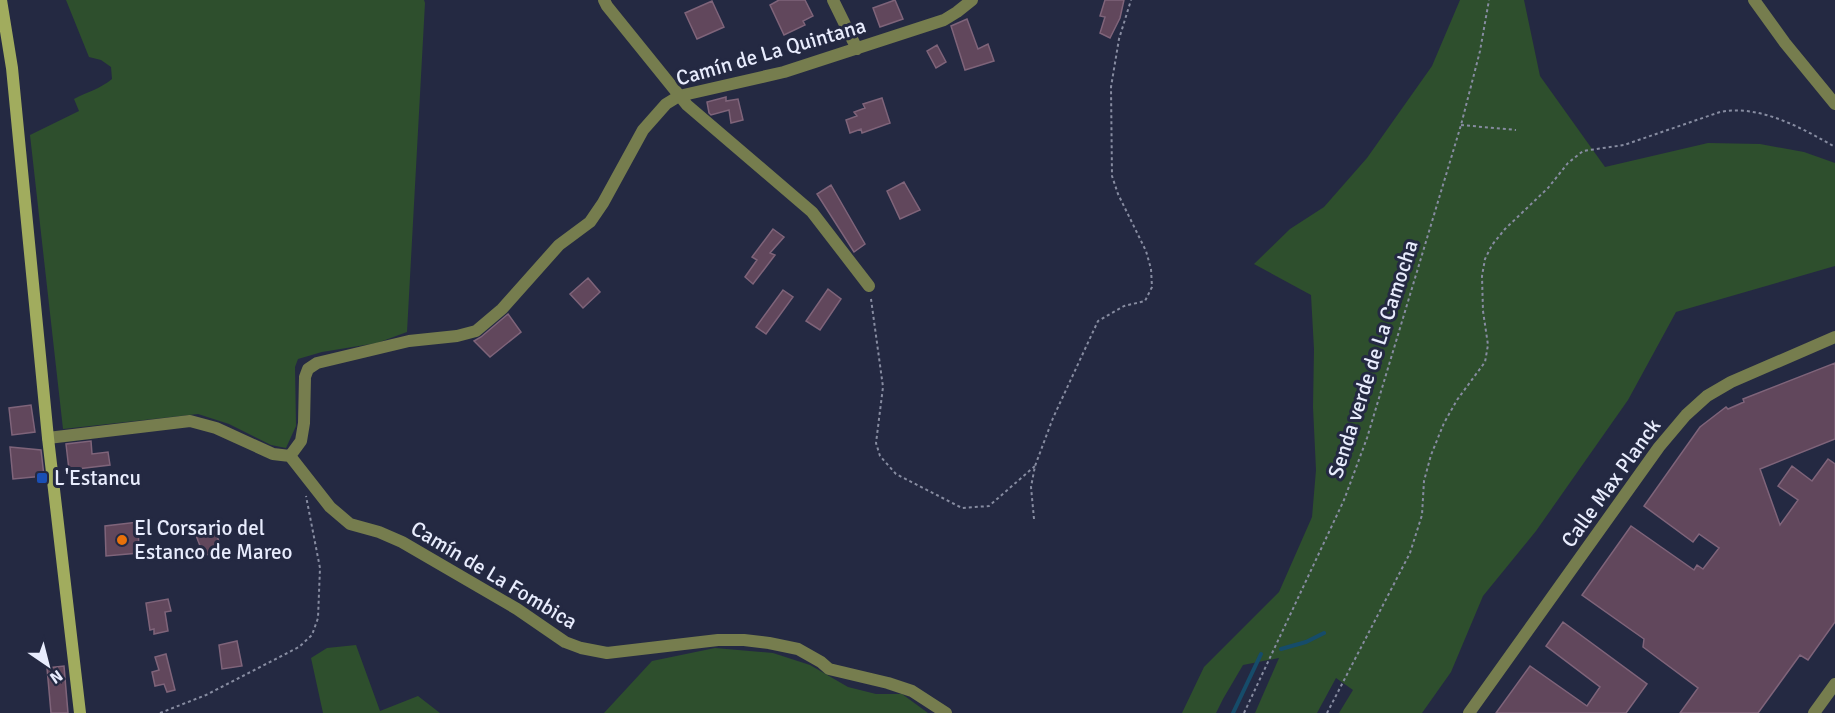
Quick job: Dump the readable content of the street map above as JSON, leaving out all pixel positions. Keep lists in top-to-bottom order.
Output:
{
  "streets": {
    "street": ["Camín de La Quintana", "Calle Max Planck", "Camín de La Fombica"],
    "path": ["Senda verde de La Camocha"]
  },
  "crossings": [
    ["Camín de La Quintana", "Camín de La Fombica"]
  ],
  "places": {
    "transit": ["L'Estancu"],
    "other": ["El Corsario del Estanco de Mareo"]
  },
  "north": "bottom right"
}
